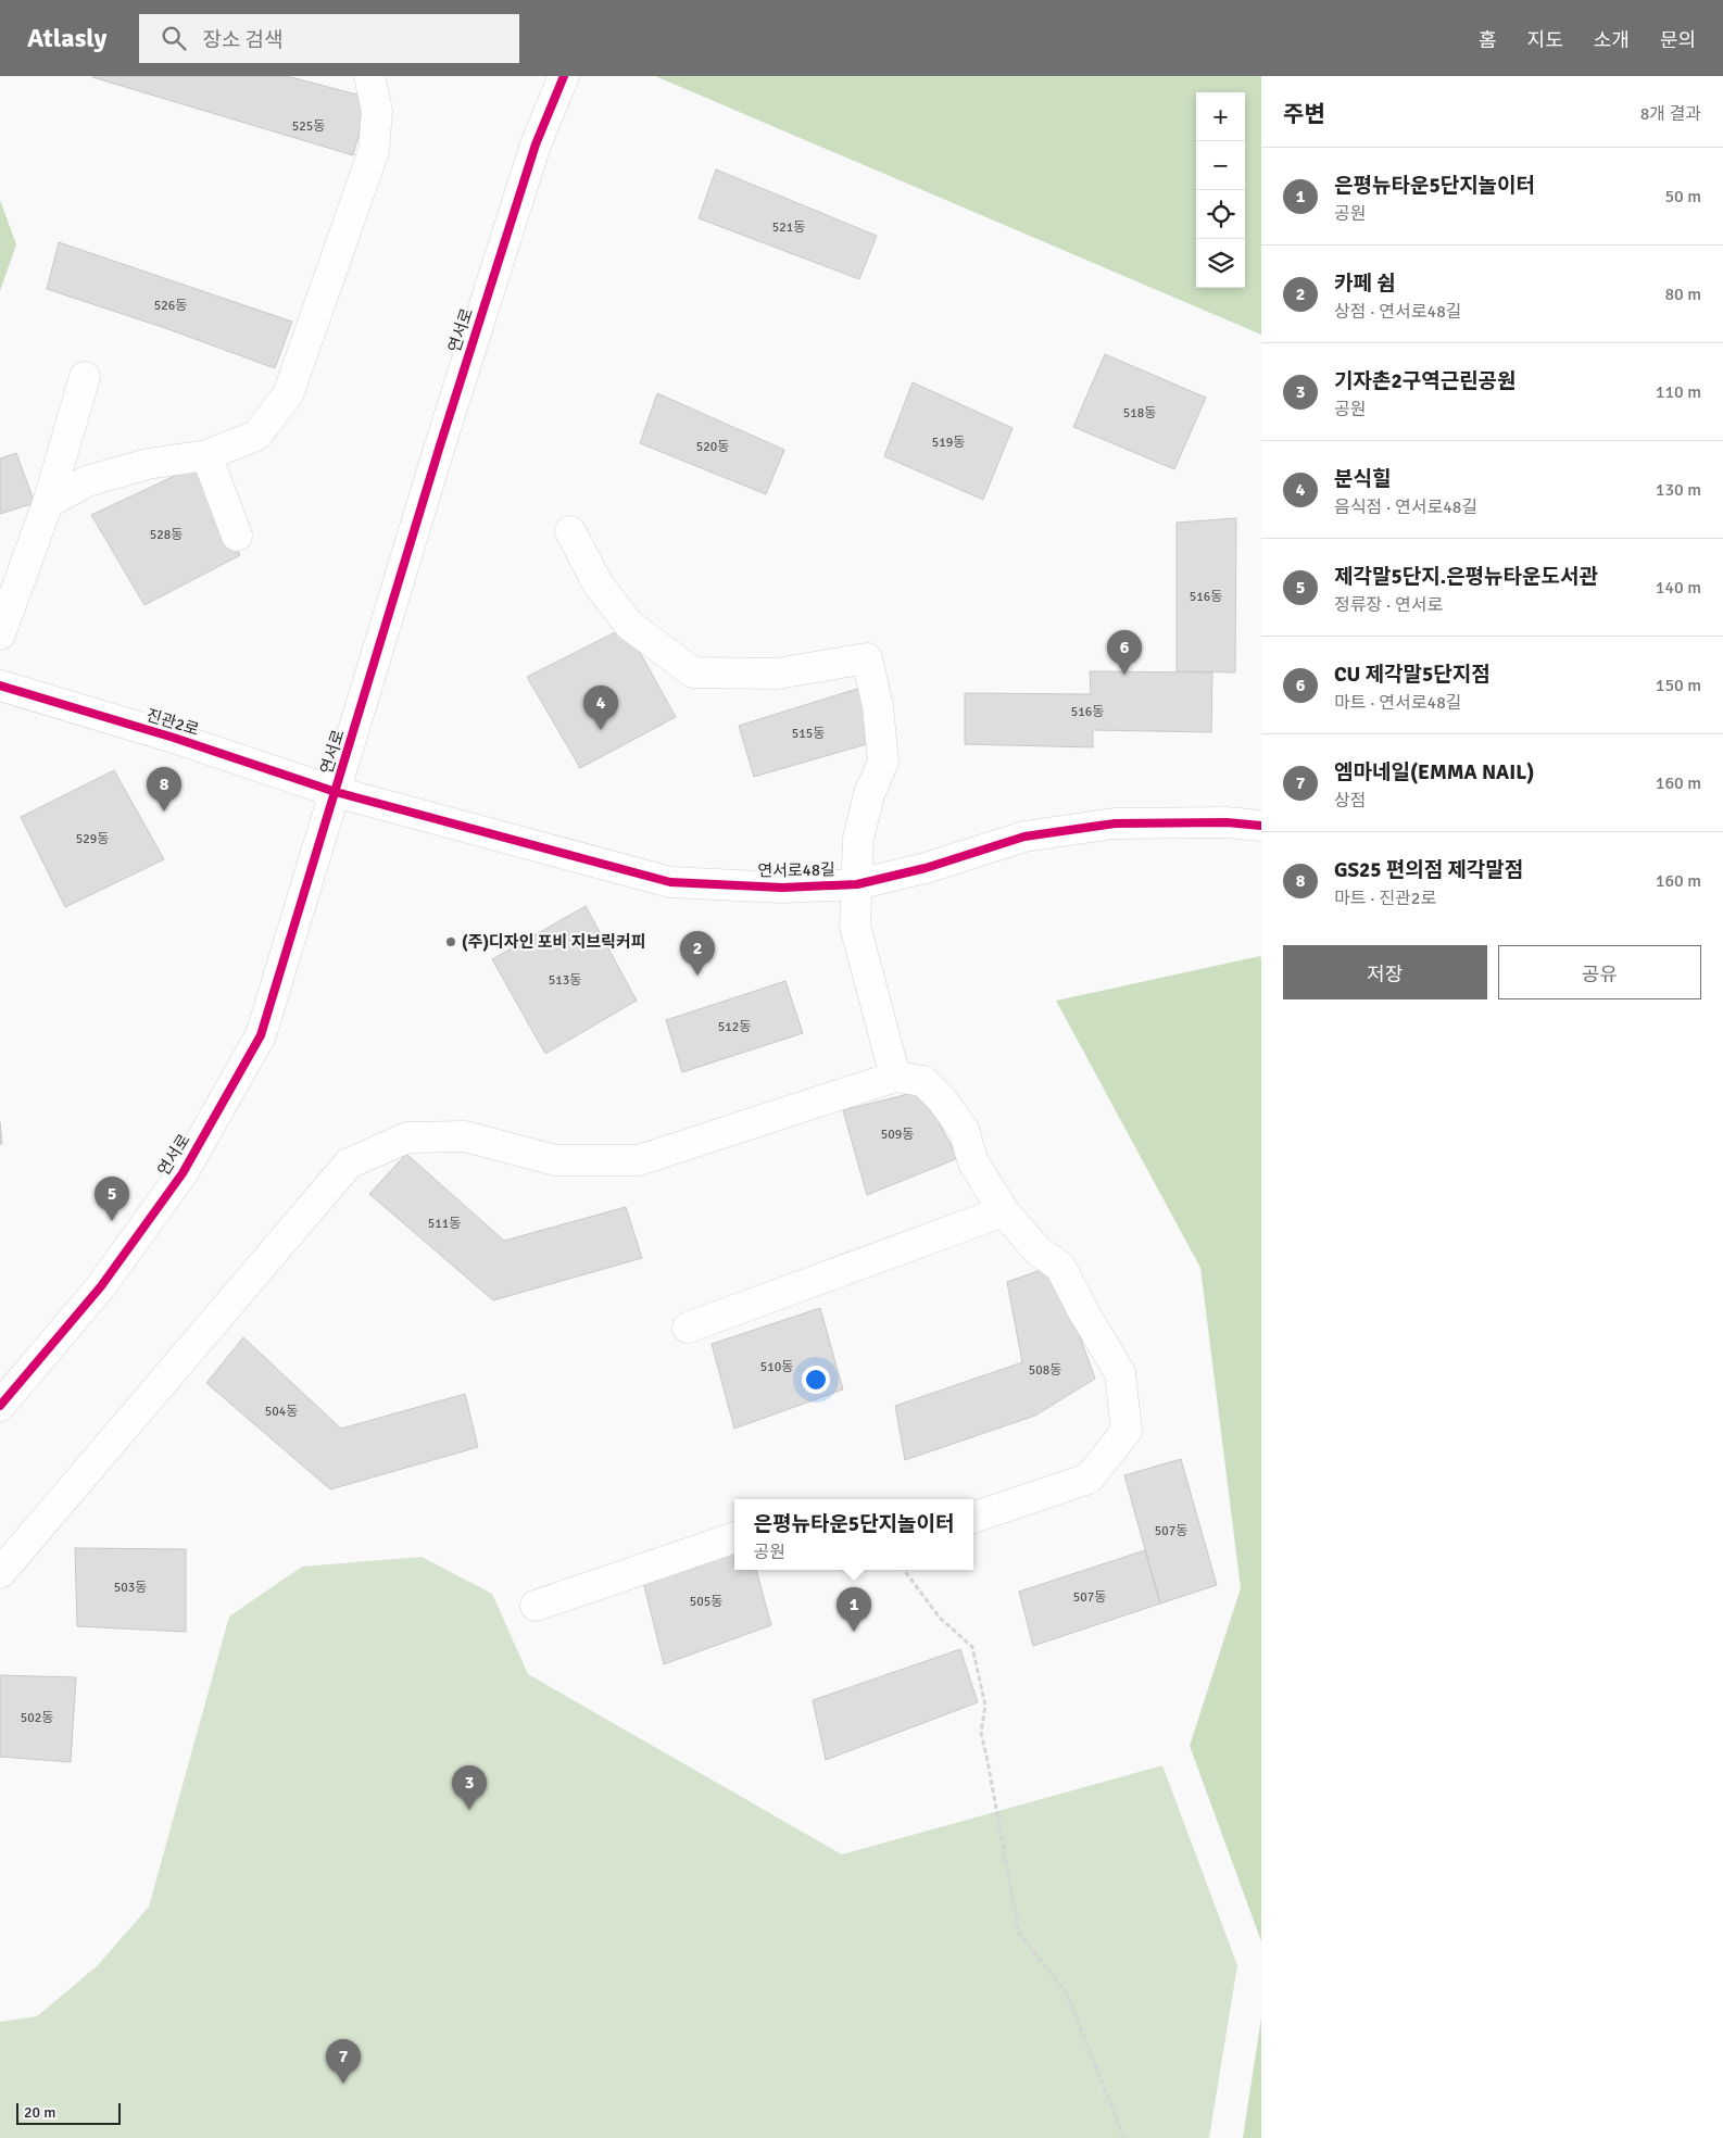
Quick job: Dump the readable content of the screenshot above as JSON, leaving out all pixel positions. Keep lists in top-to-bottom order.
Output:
{
  "streets": {
    "main road": ["연서로", "진관2로", "연서로48길"]
  },
  "crossings": [
    ["연서로", "진관2로"],
    ["연서로", "연서로48길"],
    ["진관2로", "연서로48길"]
  ],
  "places": ["(주)디자인 포비 지브릭커피"],
  "house_numbers": [
    "525동",
    "521동",
    "526동",
    "518동",
    "519동",
    "520동",
    "528동",
    "516동",
    "516동",
    "515동",
    "529동",
    "513동",
    "512동",
    "509동",
    "511동",
    "510동",
    "508동",
    "504동",
    "507동",
    "503동",
    "507동",
    "505동",
    "502동"
  ],
  "scale_bar": "20 m",
  "page": {
    "header": "Atlasly",
    "search": "장소 검색",
    "nav": [
      "홈",
      "지도",
      "소개",
      "문의"
    ],
    "heading": ["주변", "8개 결과"],
    "map_buttons": ["+", "−"],
    "list": [
      {
        "mark": "1",
        "name": "은평뉴타운5단지놀이터",
        "note": "공원",
        "value": "50 m"
      },
      {
        "mark": "2",
        "name": "카페 쉼",
        "note": "상점 · 연서로48길",
        "value": "80 m"
      },
      {
        "mark": "3",
        "name": "기자촌2구역근린공원",
        "note": "공원",
        "value": "110 m"
      },
      {
        "mark": "4",
        "name": "분식힐",
        "note": "음식점 · 연서로48길",
        "value": "130 m"
      },
      {
        "mark": "5",
        "name": "제각말5단지.은평뉴타운도서관",
        "note": "정류장 · 연서로",
        "value": "140 m"
      },
      {
        "mark": "6",
        "name": "CU 제각말5단지점",
        "note": "마트 · 연서로48길",
        "value": "150 m"
      },
      {
        "mark": "7",
        "name": "엠마네일(EMMA NAIL)",
        "note": "상점",
        "value": "160 m"
      },
      {
        "mark": "8",
        "name": "GS25 편의점 제각말점",
        "note": "마트 · 진관2로",
        "value": "160 m"
      }
    ],
    "pins": [
      "6",
      "4",
      "8",
      "2",
      "5",
      "1",
      "3",
      "7"
    ],
    "buttons": ["저장", "공유"],
    "popup": ["은평뉴타운5단지놀이터", "공원"],
    "scale": "20 m"
  }
}
